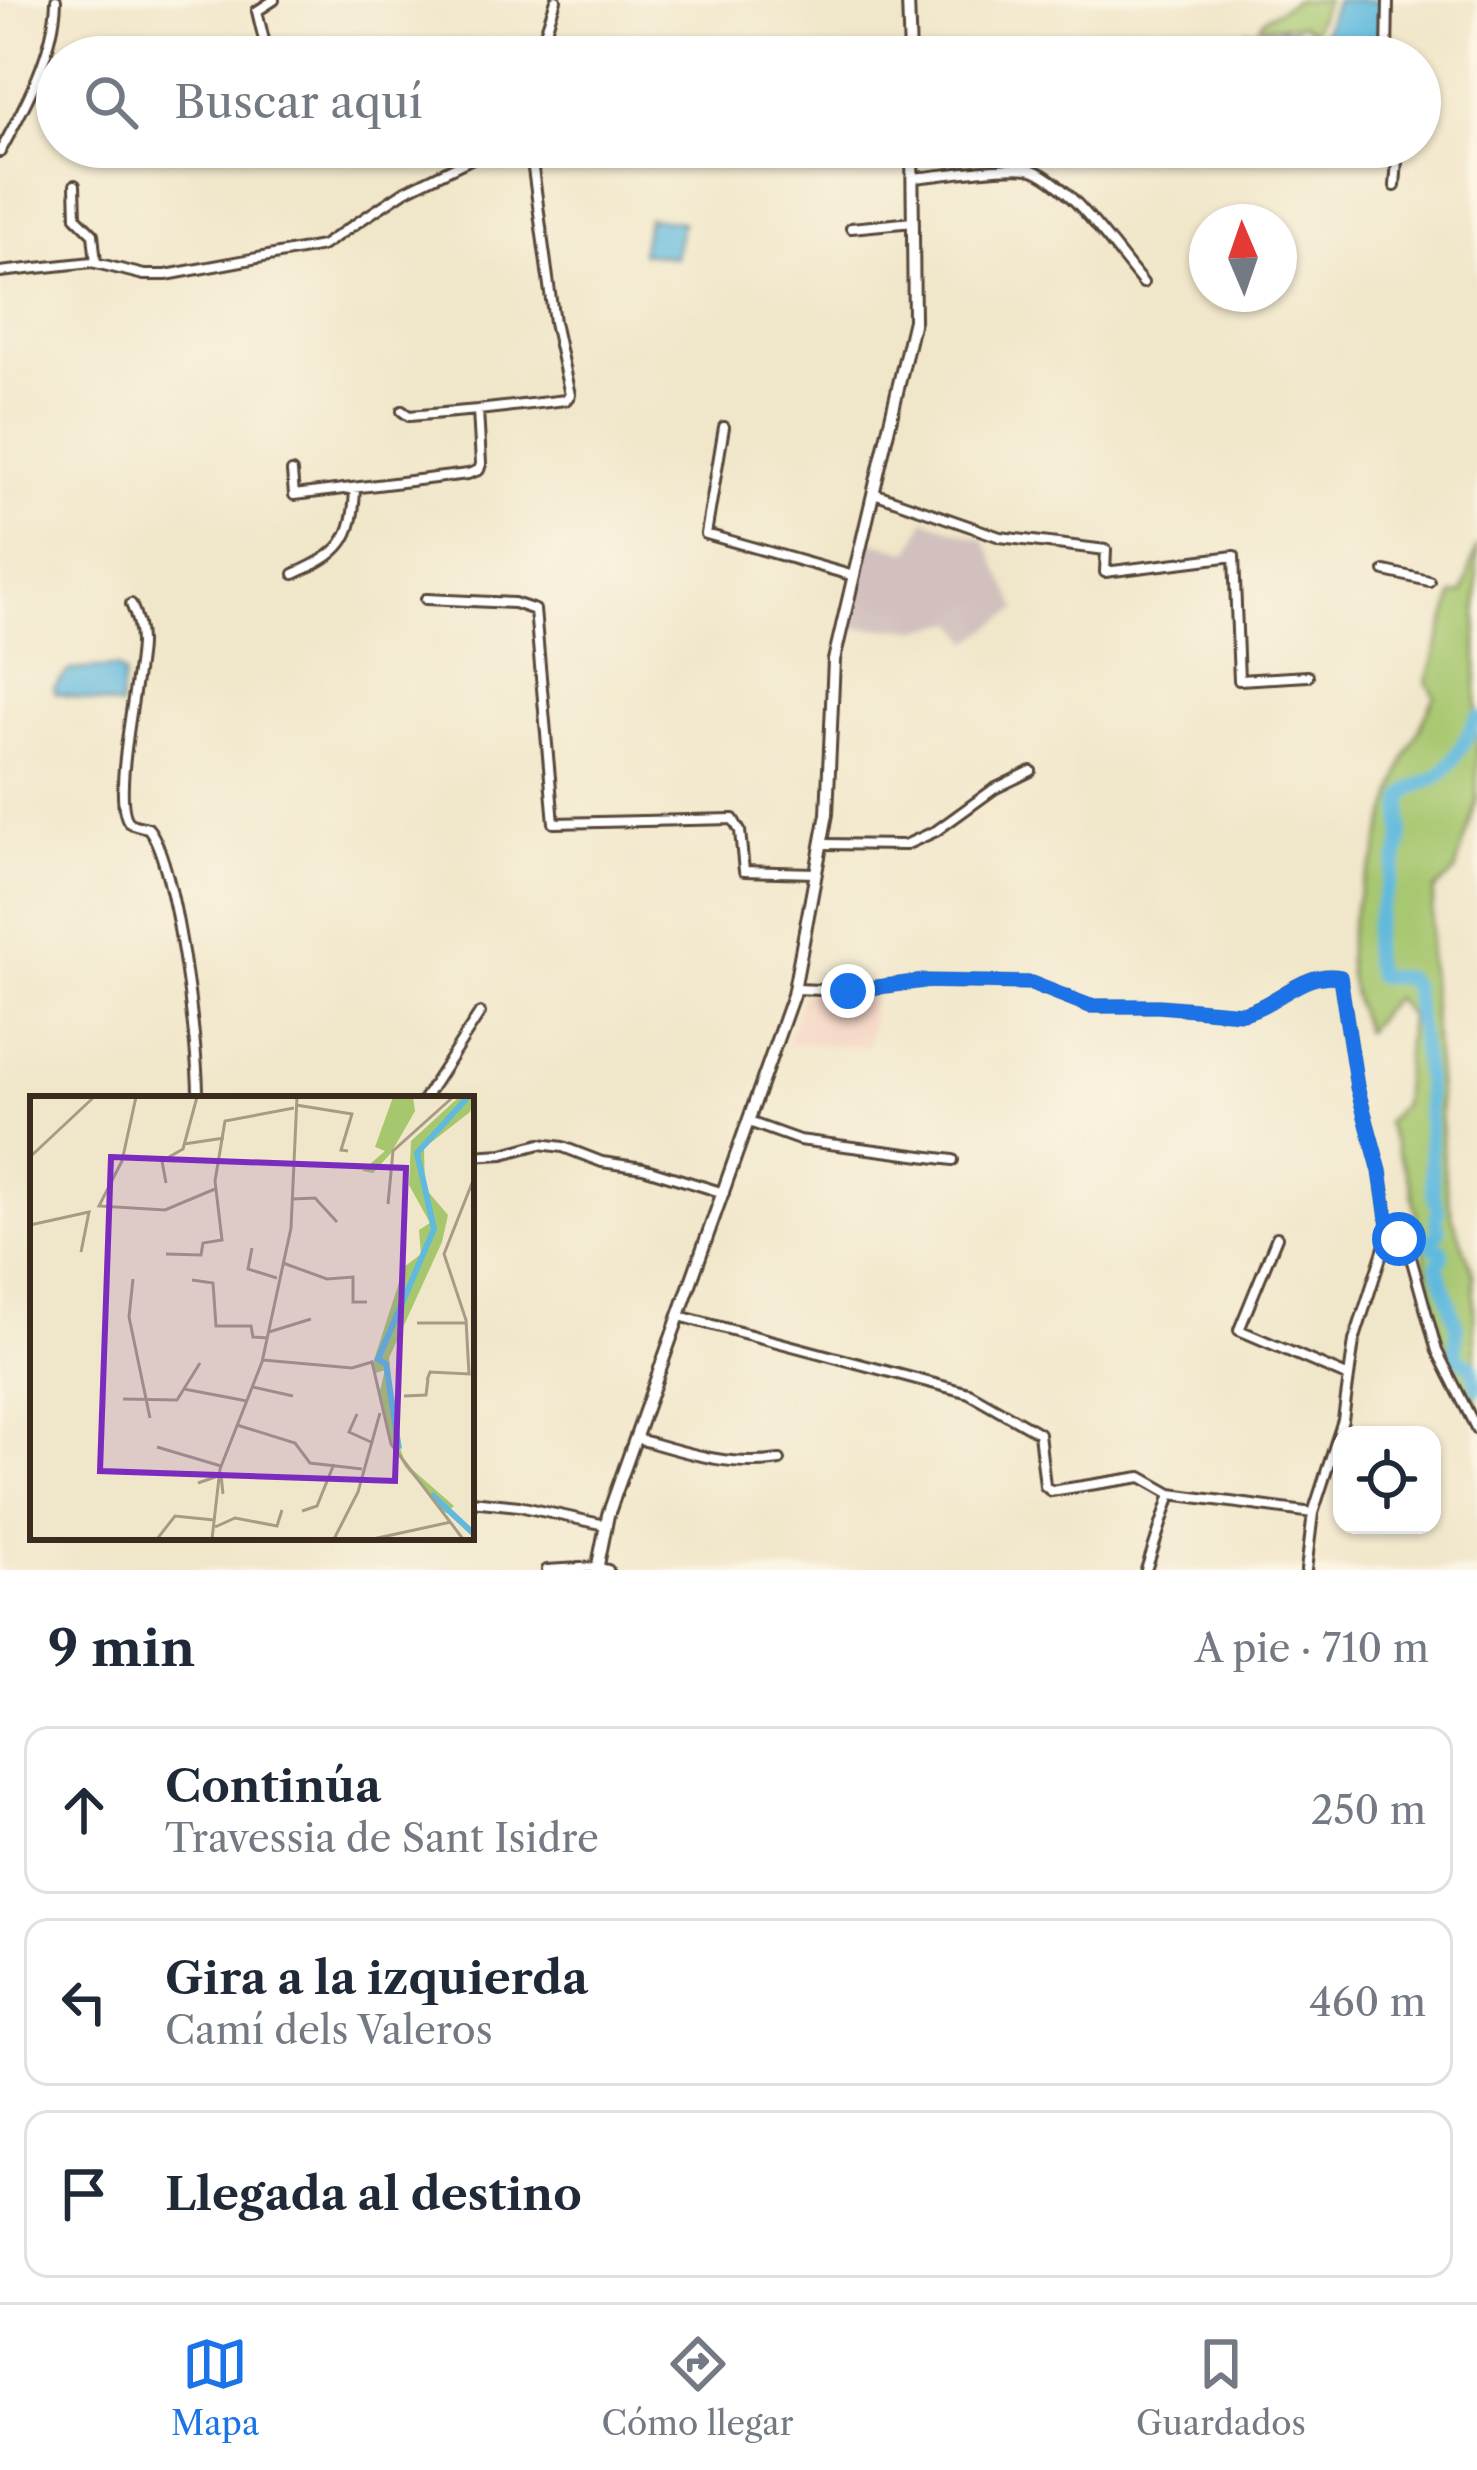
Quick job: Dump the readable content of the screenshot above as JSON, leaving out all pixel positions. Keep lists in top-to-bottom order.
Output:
{
  "north": "top",
  "page": {
    "search": "Buscar aquí",
    "heading": ["9 min", "A pie · 710 m"],
    "list": [
      ["Continúa", "Travessia de Sant Isidre", "250 m"],
      ["Gira a la izquierda", "Camí dels Valeros", "460 m"],
      "Llegada al destino"
    ],
    "nav": ["Mapa", "Cómo llegar", "Guardados"]
  }
}
